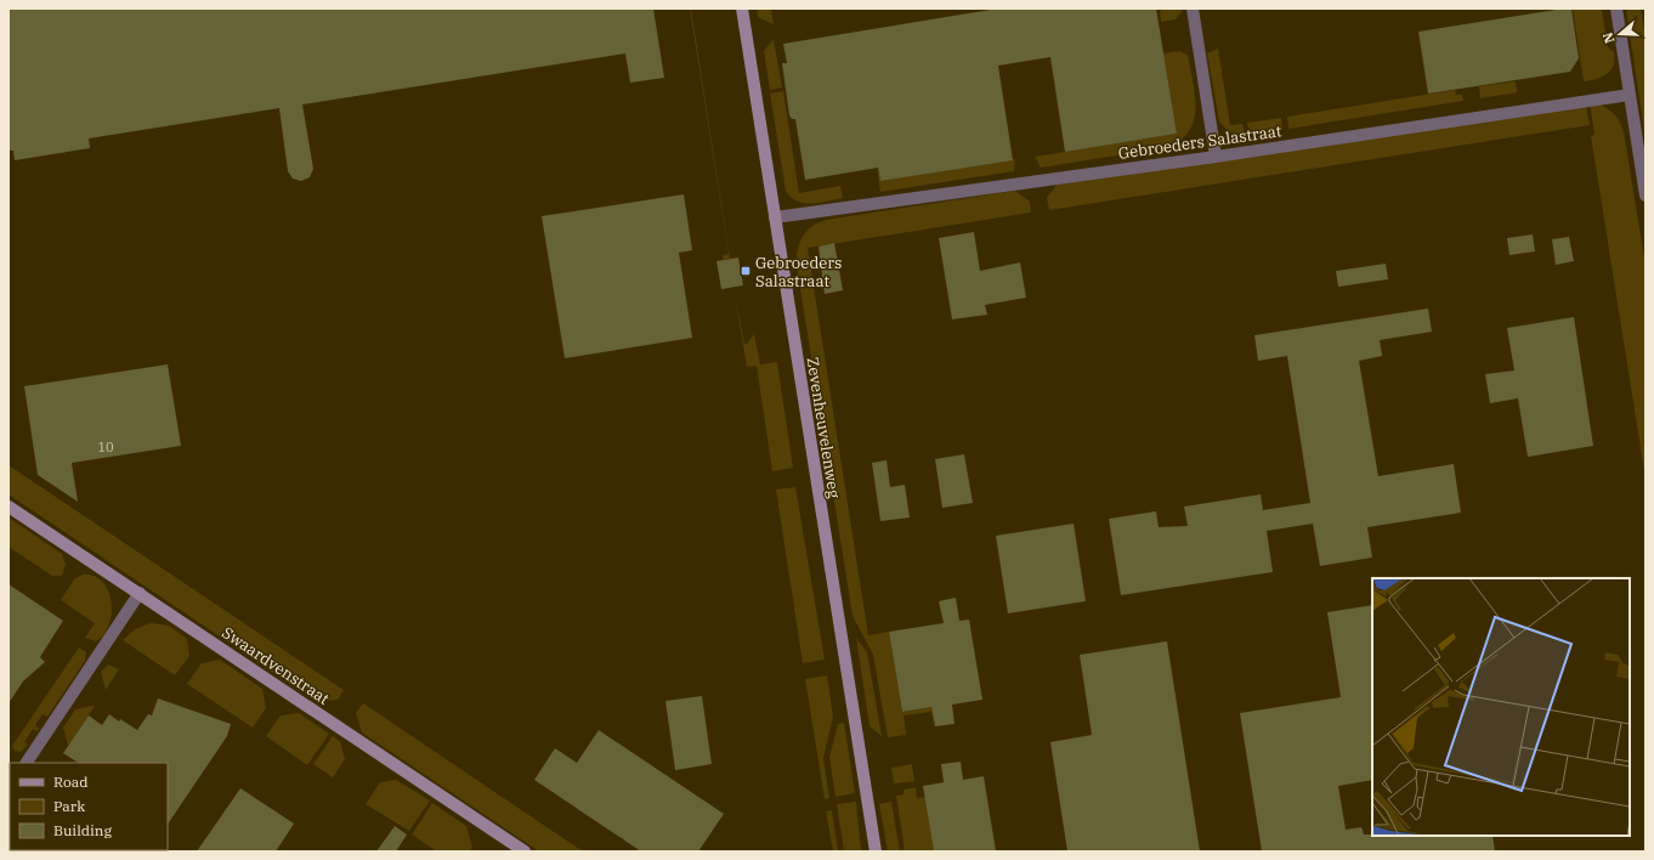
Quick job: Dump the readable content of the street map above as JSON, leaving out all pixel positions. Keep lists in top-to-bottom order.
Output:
{
  "streets": {
    "street": ["Gebroeders Salastraat", "Zevenheuvelenweg", "Swaardvenstraat"]
  },
  "crossings": [
    ["Gebroeders Salastraat", "Zevenheuvelenweg"]
  ],
  "places": {
    "transit": ["Gebroeders Salastraat"]
  },
  "house_numbers": ["10"],
  "legend": ["Road", "Park", "Building"],
  "north": "left"
}
